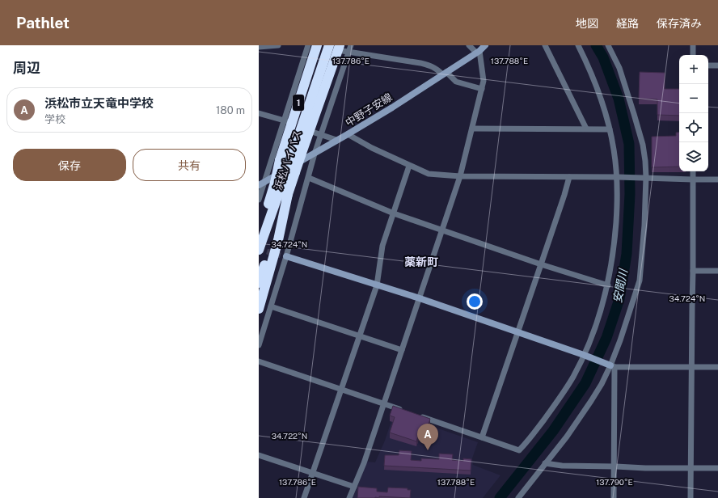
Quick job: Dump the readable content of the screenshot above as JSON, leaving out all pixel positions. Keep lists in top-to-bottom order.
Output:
{
  "streets": {
    "highway": ["1", "浜松バイパス"],
    "street": ["中野子安線"]
  },
  "crossings": [
    ["1", "浜松バイパス"]
  ],
  "districts": ["薬新町"],
  "water": ["安間川"],
  "page": {
    "header": "Pathlet",
    "nav": ["地図", "経路", "保存済み"],
    "heading": "周辺",
    "map_buttons": ["+", "−"],
    "list": [
      {
        "mark": "A",
        "name": "浜松市立天竜中学校",
        "note": "学校",
        "value": "180 m"
      }
    ],
    "buttons": ["保存", "共有"],
    "pins": "A"
  },
  "coordinates": [
    "137.786°E",
    "137.788°E",
    "34.724°N",
    "34.722°N",
    "137.790°E"
  ]
}
